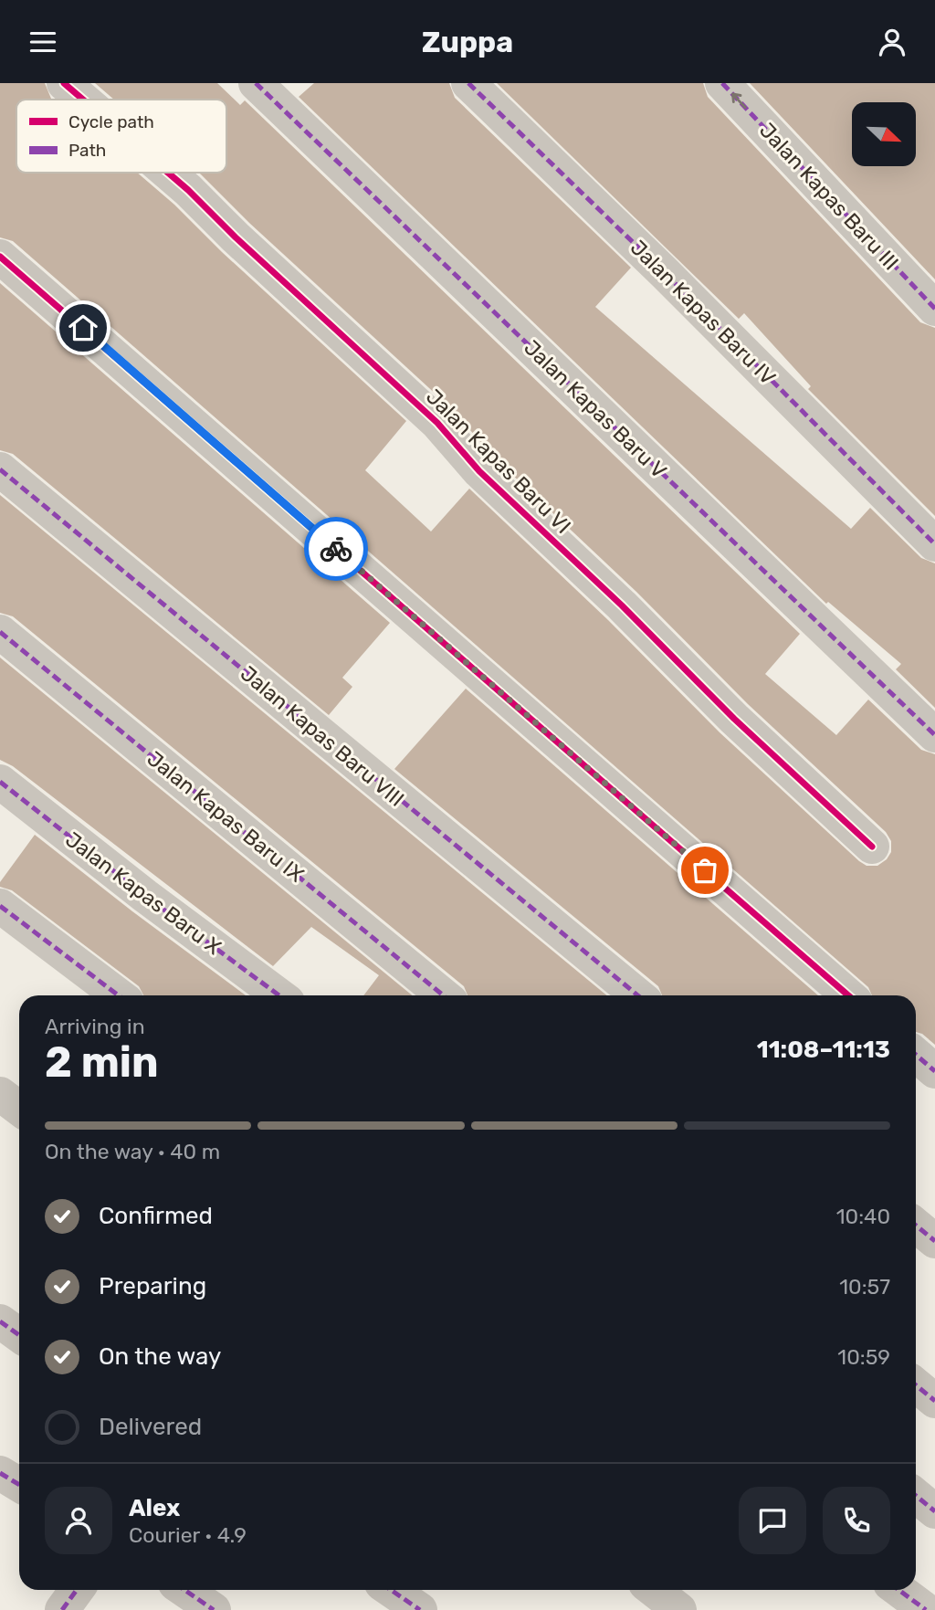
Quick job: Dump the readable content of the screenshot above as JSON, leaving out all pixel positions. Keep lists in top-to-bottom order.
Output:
{
  "streets": {
    "street": [
      "Jalan Kapas Baru III",
      "Jalan Kapas Baru IV",
      "Jalan Kapas Baru V",
      "Jalan Kapas Baru VI",
      "Jalan Kapas Baru VIII",
      "Jalan Kapas Baru IX",
      "Jalan Kapas Baru X"
    ]
  },
  "one_way": ["Jalan Kapas Baru III"],
  "legend": ["Cycle path", "Path"],
  "north": "bottom right",
  "page": {
    "header": "Zuppa",
    "heading": ["2 min", "Arriving in", "11:08–11:13"],
    "panel": ["Alex", "Courier · 4.9"],
    "bar": "On the way · 40 m",
    "list": [
      ["Confirmed", "10:40"],
      ["Preparing", "10:57"],
      ["On the way", "10:59"],
      "Delivered"
    ]
  }
}
